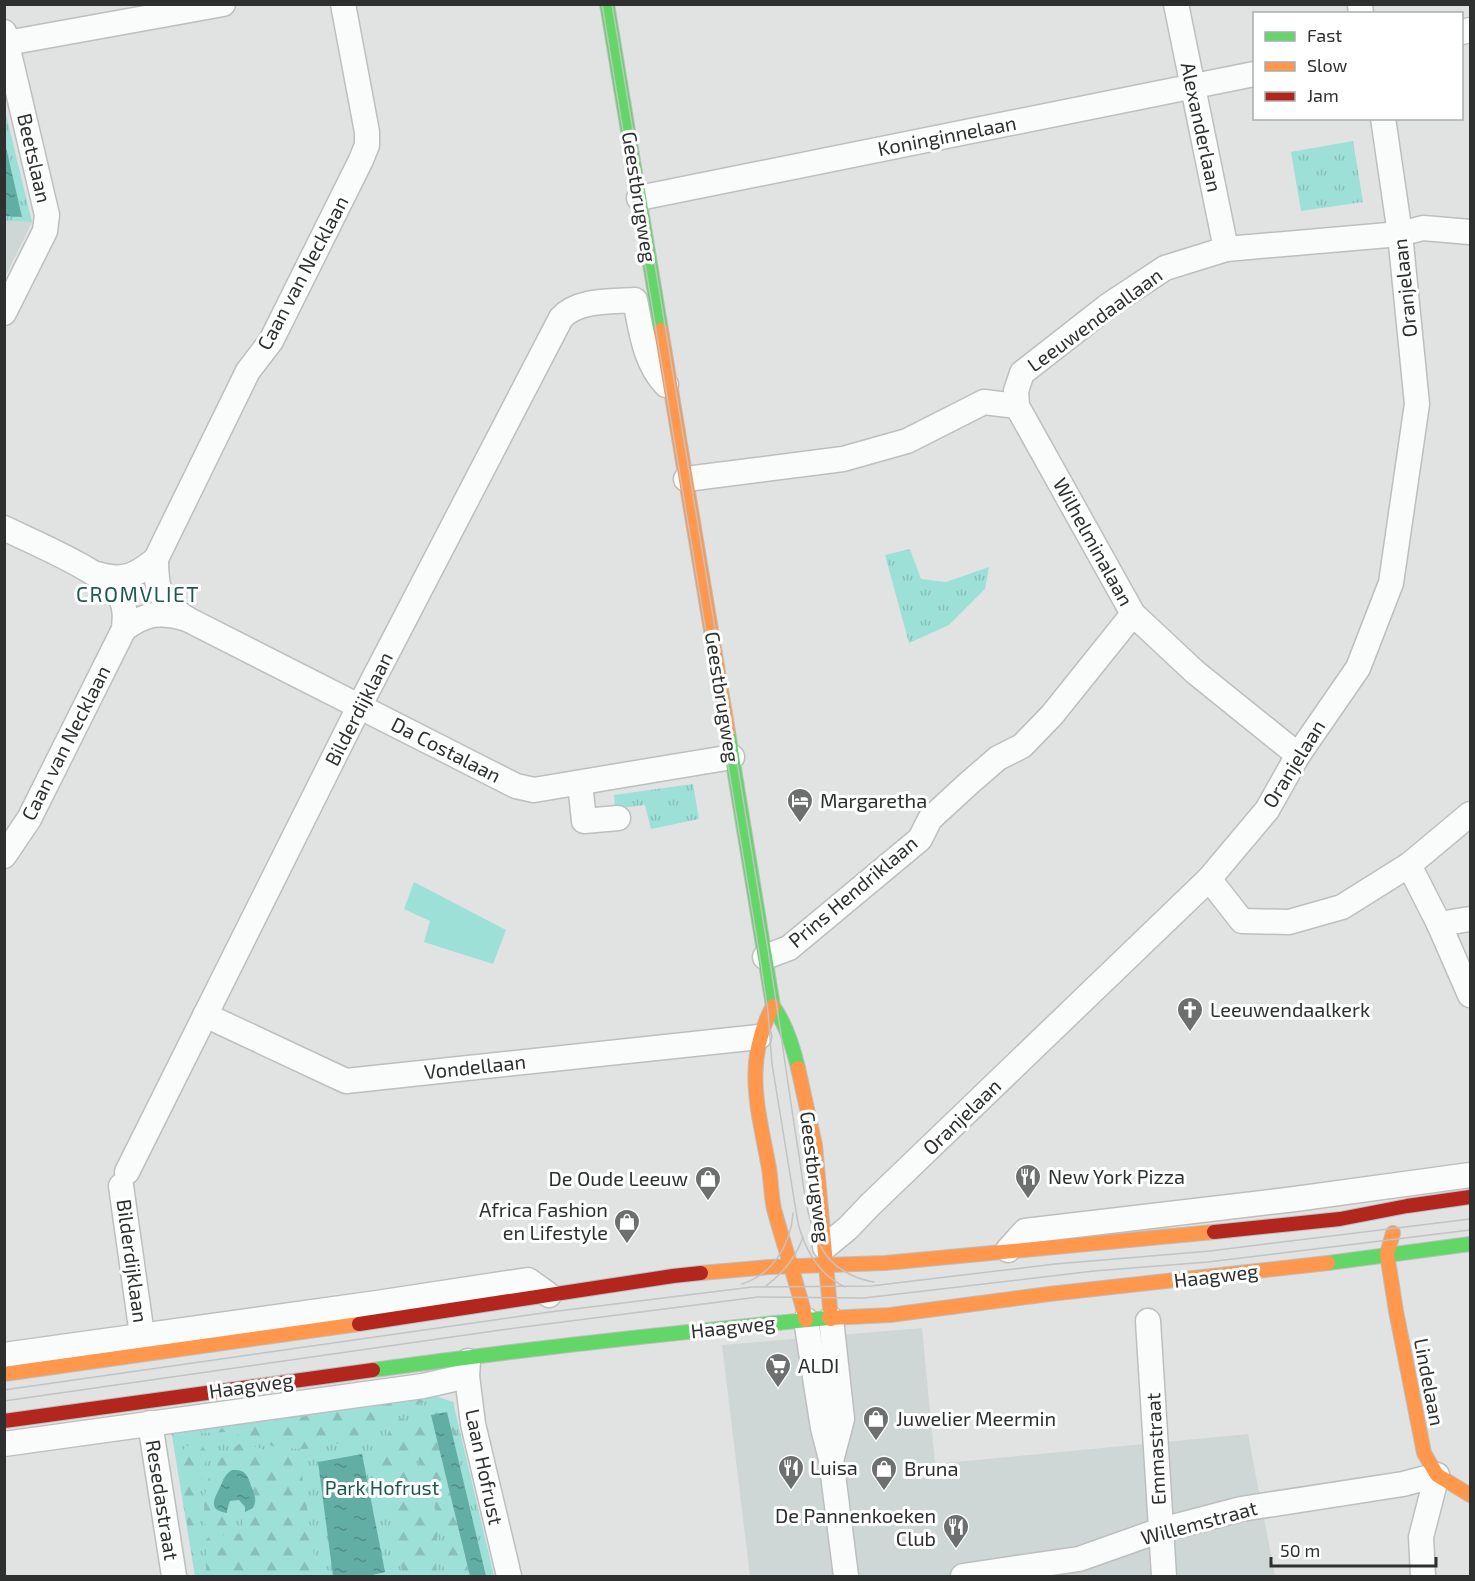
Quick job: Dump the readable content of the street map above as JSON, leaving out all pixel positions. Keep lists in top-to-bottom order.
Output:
{
  "streets": {
    "main road": ["Geestbrugweg", "Haagweg", "Lindelaan"],
    "street": [
      "Alexanderlaan",
      "Koninginnelaan",
      "Beetslaan",
      "Caan van Necklaan",
      "Oranjelaan",
      "Leeuwendaallaan",
      "Wilhelminalaan",
      "Bilderdijklaan",
      "Da Costalaan",
      "Prins Hendriklaan",
      "Vondellaan",
      "Emmastraat",
      "Laan Hofrust",
      "Resedastraat",
      "Willemstraat"
    ]
  },
  "crossings": [
    ["Alexanderlaan", "Koninginnelaan"],
    ["Alexanderlaan", "Leeuwendaallaan"],
    ["Koninginnelaan", "Geestbrugweg"],
    ["Geestbrugweg", "Oranjelaan"],
    ["Geestbrugweg", "Bilderdijklaan"],
    ["Geestbrugweg", "Da Costalaan"],
    ["Geestbrugweg", "Prins Hendriklaan"],
    ["Geestbrugweg", "Vondellaan"],
    ["Geestbrugweg", "Haagweg"],
    ["Caan van Necklaan", "Da Costalaan"],
    ["Oranjelaan", "Leeuwendaallaan"],
    ["Oranjelaan", "Wilhelminalaan"],
    ["Leeuwendaallaan", "Wilhelminalaan"],
    ["Wilhelminalaan", "Prins Hendriklaan"],
    ["Bilderdijklaan", "Da Costalaan"],
    ["Bilderdijklaan", "Vondellaan"],
    ["Haagweg", "Lindelaan"],
    ["Haagweg", "Laan Hofrust"],
    ["Haagweg", "Resedastraat"],
    ["Lindelaan", "Willemstraat"],
    ["Emmastraat", "Willemstraat"]
  ],
  "districts": ["CROMVLIET"],
  "parks": ["Park Hofrust"],
  "places": {
    "hotel": ["Margaretha"],
    "church": ["Leeuwendaalkerk"],
    "restaurant": ["New York Pizza", "Luisa", "De Pannenkoeken Club"],
    "shop": [
      "De Oude Leeuw",
      "Africa Fashion en Lifestyle",
      "Juwelier Meermin",
      "Bruna"
    ],
    "supermarket": ["ALDI"]
  },
  "legend": ["Fast", "Slow", "Jam"],
  "scale_bar": "50 m"
}
